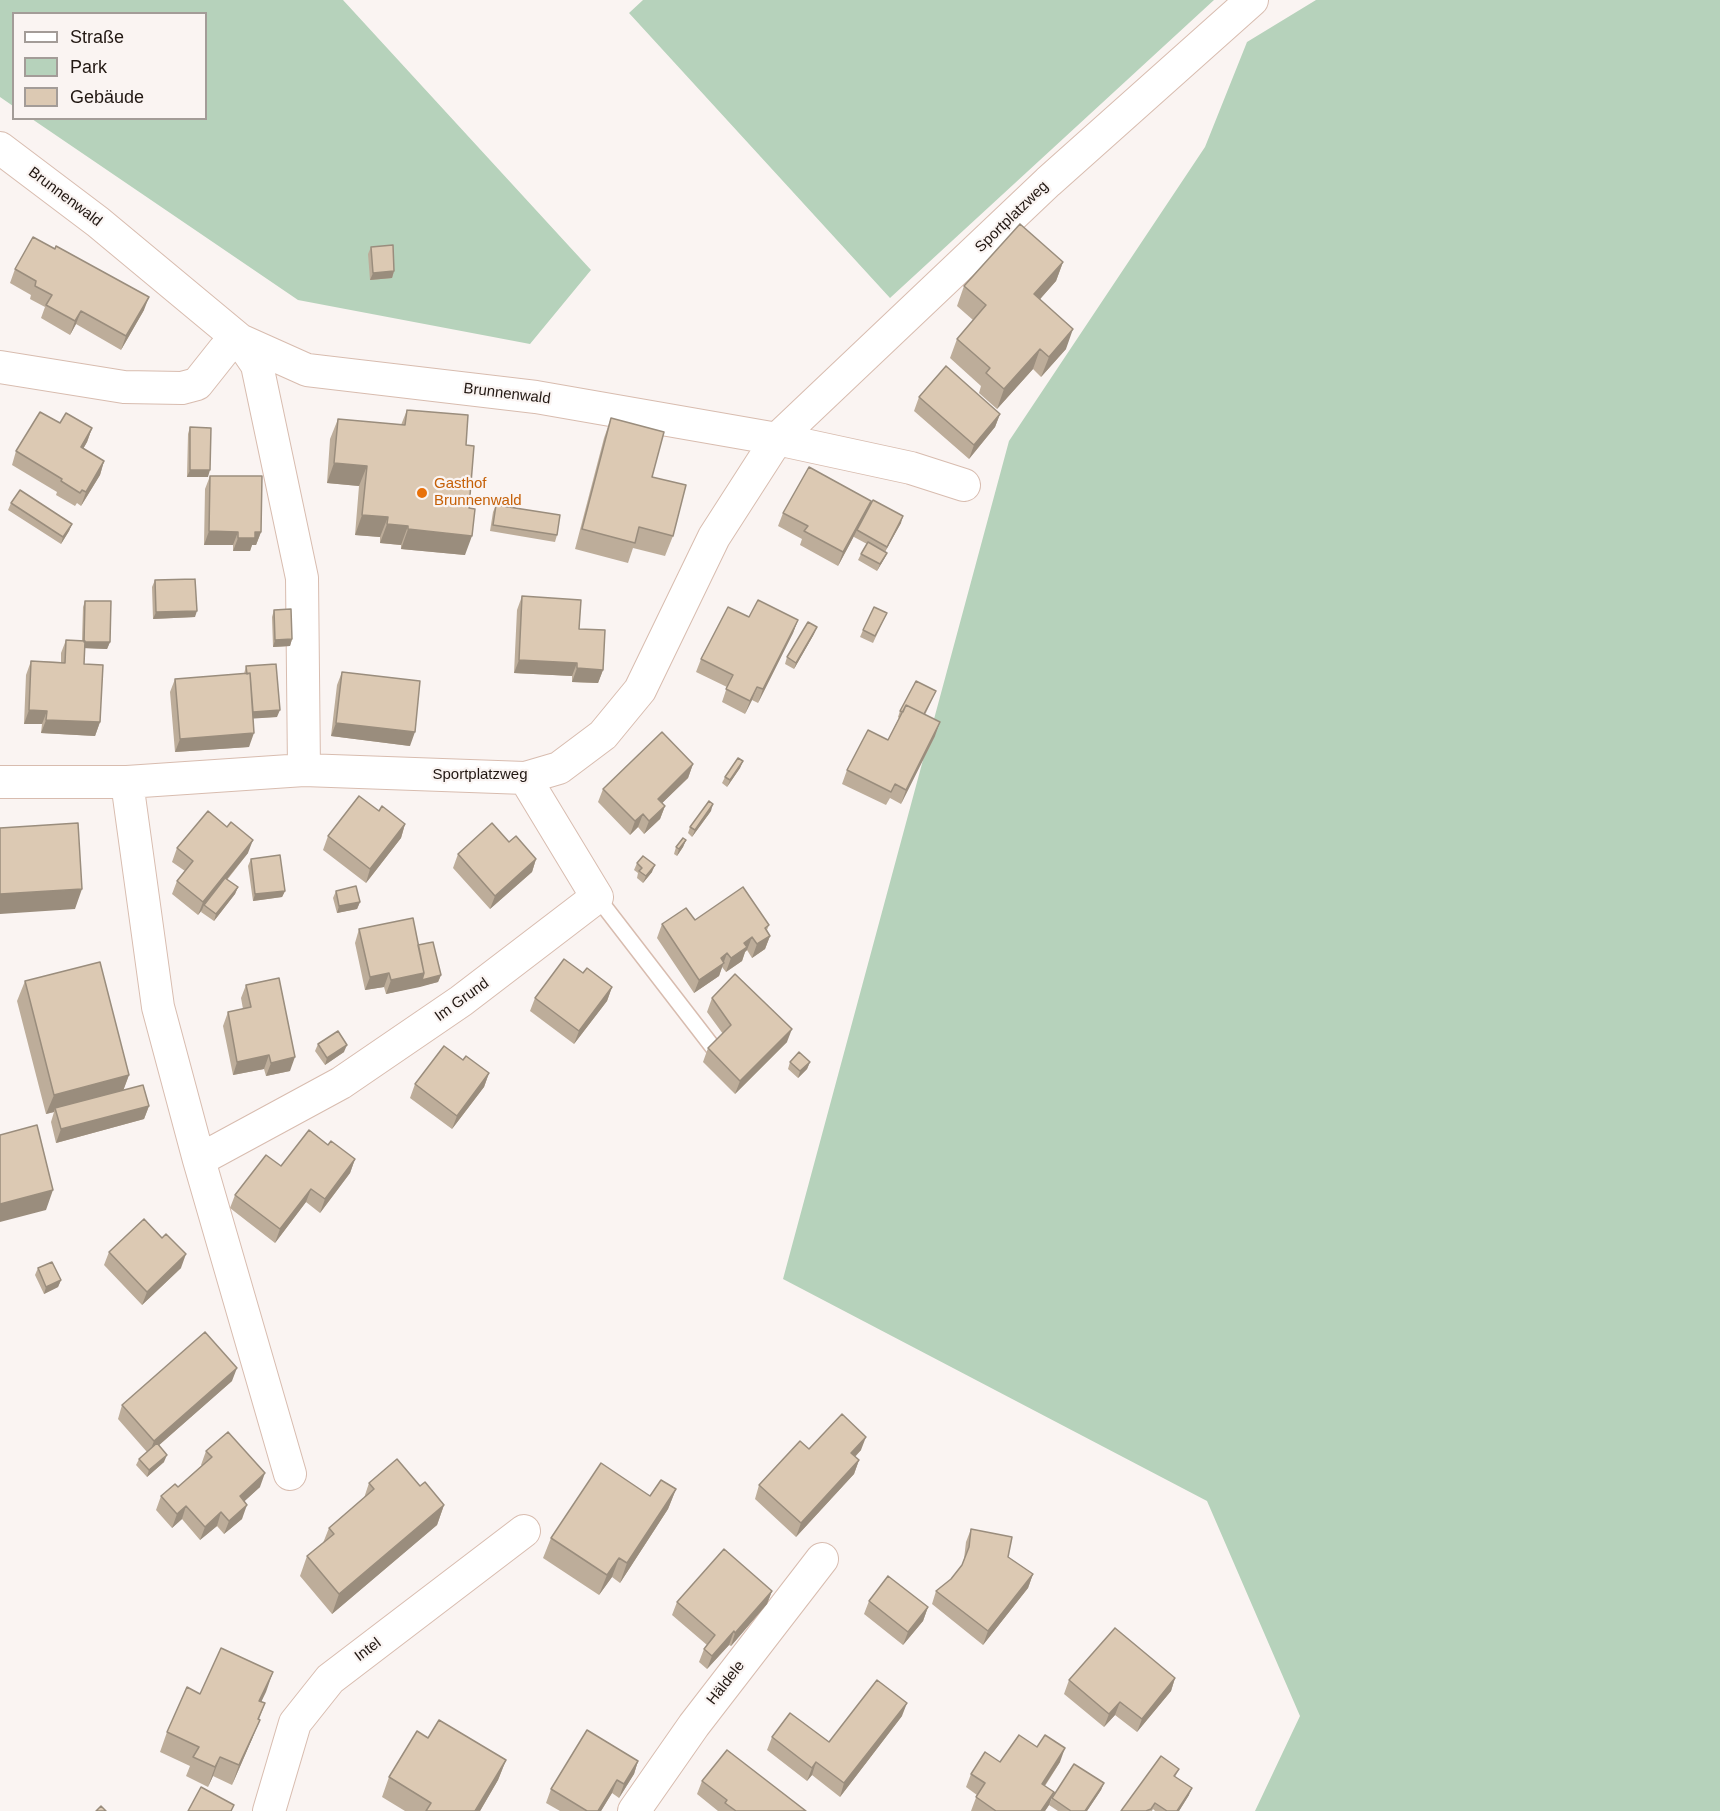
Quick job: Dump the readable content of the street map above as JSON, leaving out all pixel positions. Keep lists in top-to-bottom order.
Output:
{
  "streets": {
    "street": [
      "Brunnenwald",
      "Sportplatzweg",
      "Im Grund",
      "Intel",
      "Häldele"
    ]
  },
  "crossings": [
    ["Brunnenwald", "Sportplatzweg"]
  ],
  "places": ["Gasthof Brunnenwald"],
  "legend": ["Straße", "Park", "Gebäude"]
}
